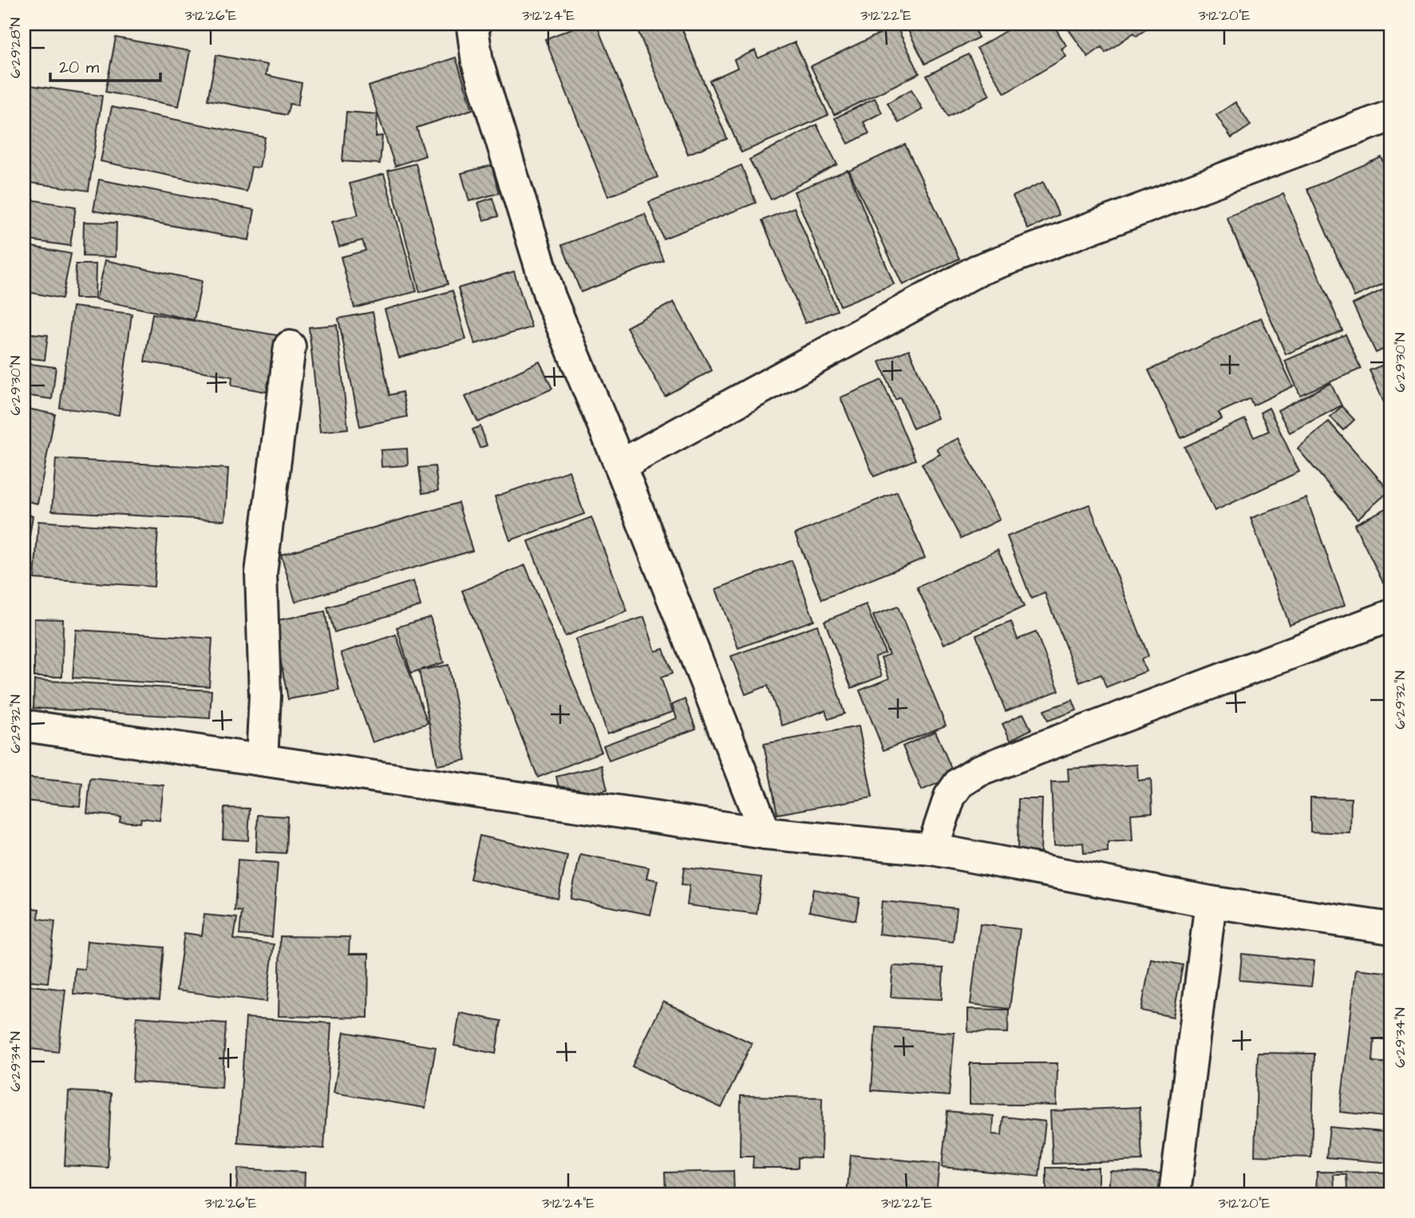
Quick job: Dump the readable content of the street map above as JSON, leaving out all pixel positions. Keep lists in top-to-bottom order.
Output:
{
  "scale_bar": "20 m",
  "coordinates": [
    "3°12'26\"E",
    "3°12'24\"E",
    "3°12'22\"E",
    "3°12'20\"E",
    "6°29'28\"N",
    "6°29'30\"N",
    "6°29'32\"N",
    "6°29'34\"N"
  ]
}
